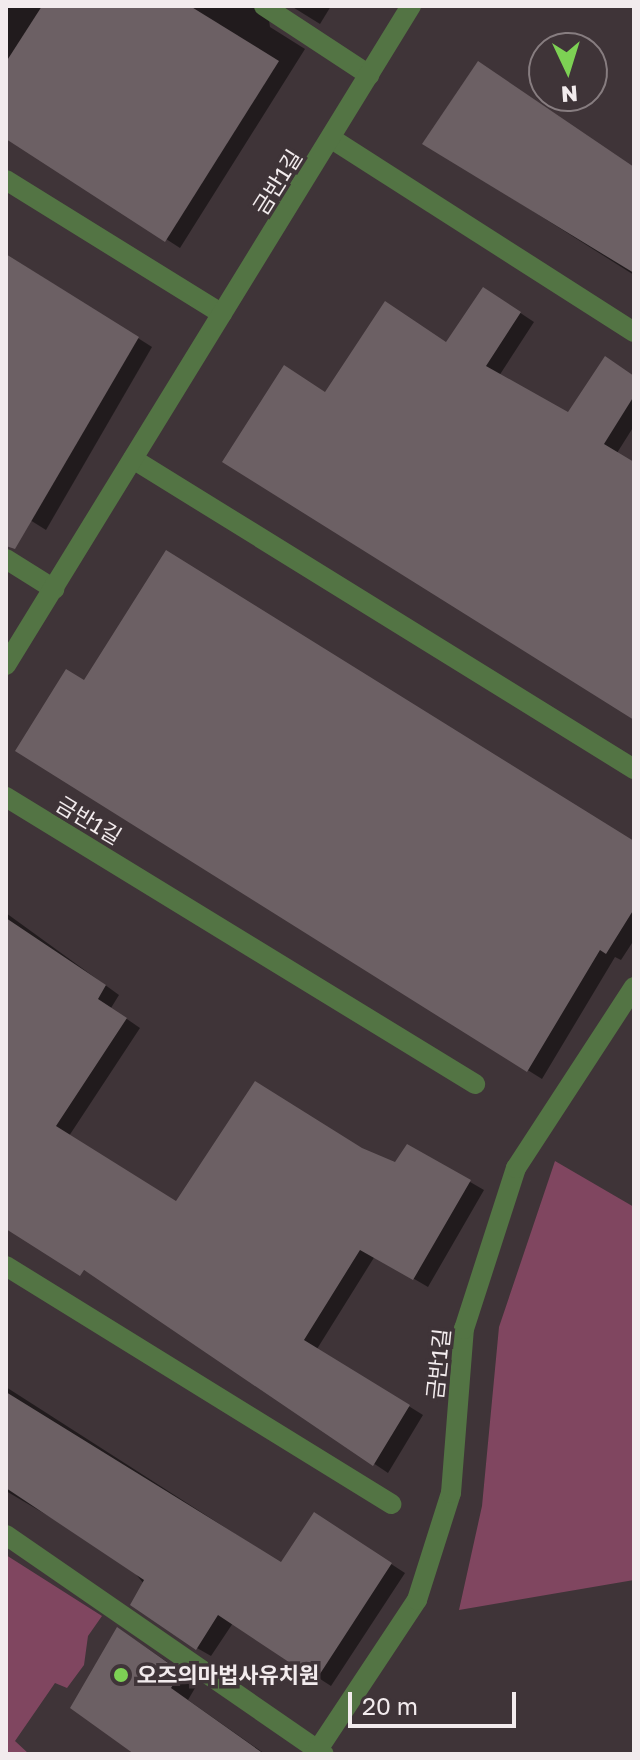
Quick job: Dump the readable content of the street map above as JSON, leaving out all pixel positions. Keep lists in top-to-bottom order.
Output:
{
  "streets": {
    "street": ["금반1길"]
  },
  "places": ["오즈의마법사유치원"],
  "scale_bar": "20 m",
  "north": "bottom"
}
